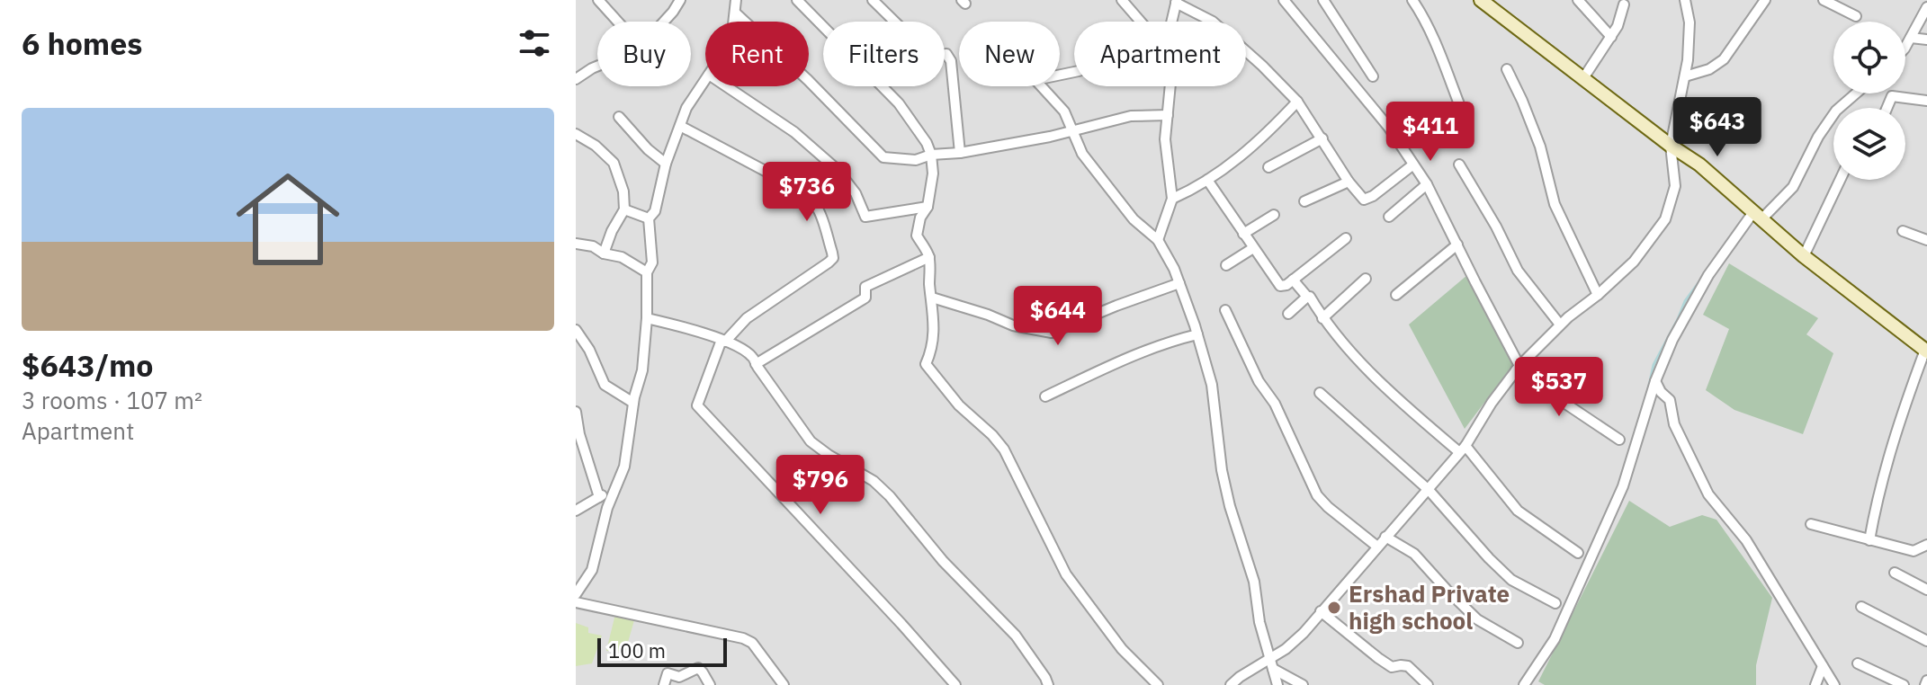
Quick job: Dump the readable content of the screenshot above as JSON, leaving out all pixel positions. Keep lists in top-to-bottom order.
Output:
{
  "places": ["Ershad Private high school"],
  "scale_bar": "100 m",
  "page": {
    "heading": "6 homes",
    "chip": [
      "Buy",
      "Rent",
      "Filters",
      "New",
      "Apartment"
    ],
    "list": [
      {
        "name": "$643/mo",
        "note": "3 rooms · 107 m² · Apartment"
      }
    ],
    "price": [
      "$643",
      "$411",
      "$736",
      "$644",
      "$537",
      "$796"
    ],
    "scale": "100 m"
  }
}
